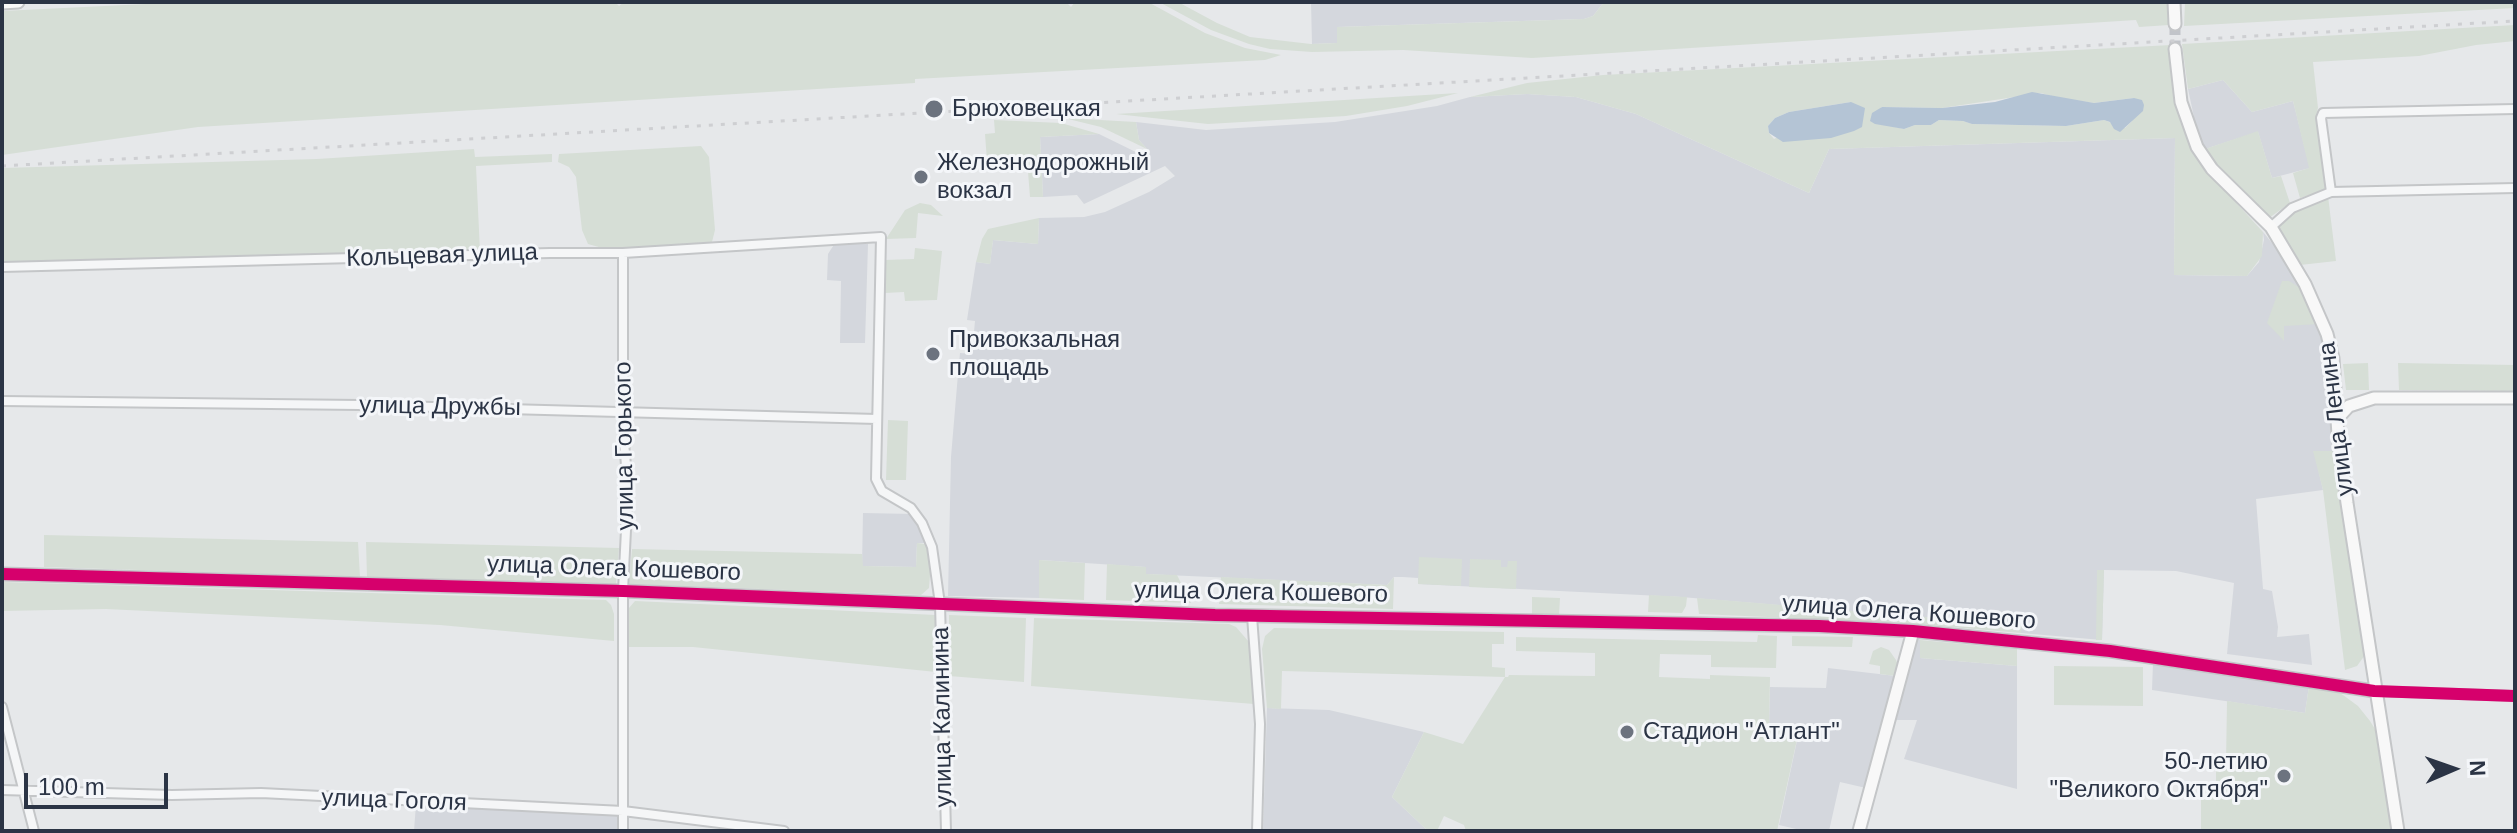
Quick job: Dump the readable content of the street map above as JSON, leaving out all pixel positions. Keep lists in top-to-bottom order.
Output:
{
  "streets": {
    "street": [
      "Кольцевая улица",
      "улица Дружбы",
      "улица Ленина",
      "улица Горького",
      "улица Олега Кошевого",
      "улица Калинина",
      "улица Гоголя"
    ]
  },
  "crossings": [
    ["Кольцевая улица", "улица Дружбы"],
    ["Кольцевая улица", "улица Горького"],
    ["Кольцевая улица", "улица Калинина"],
    ["улица Дружбы", "улица Горького"],
    ["улица Дружбы", "улица Калинина"],
    ["улица Ленина", "улица Олега Кошевого"],
    ["улица Горького", "улица Олега Кошевого"],
    ["улица Горького", "улица Гоголя"],
    ["улица Олега Кошевого", "улица Калинина"]
  ],
  "places": [
    "Брюховецкая",
    "Железнодорожный вокзал",
    "Привокзальная площадь",
    "Стадион \"Атлант\"",
    "50-летию \"Великого Октября\""
  ],
  "scale_bar": "100 m",
  "north": "right"
}
